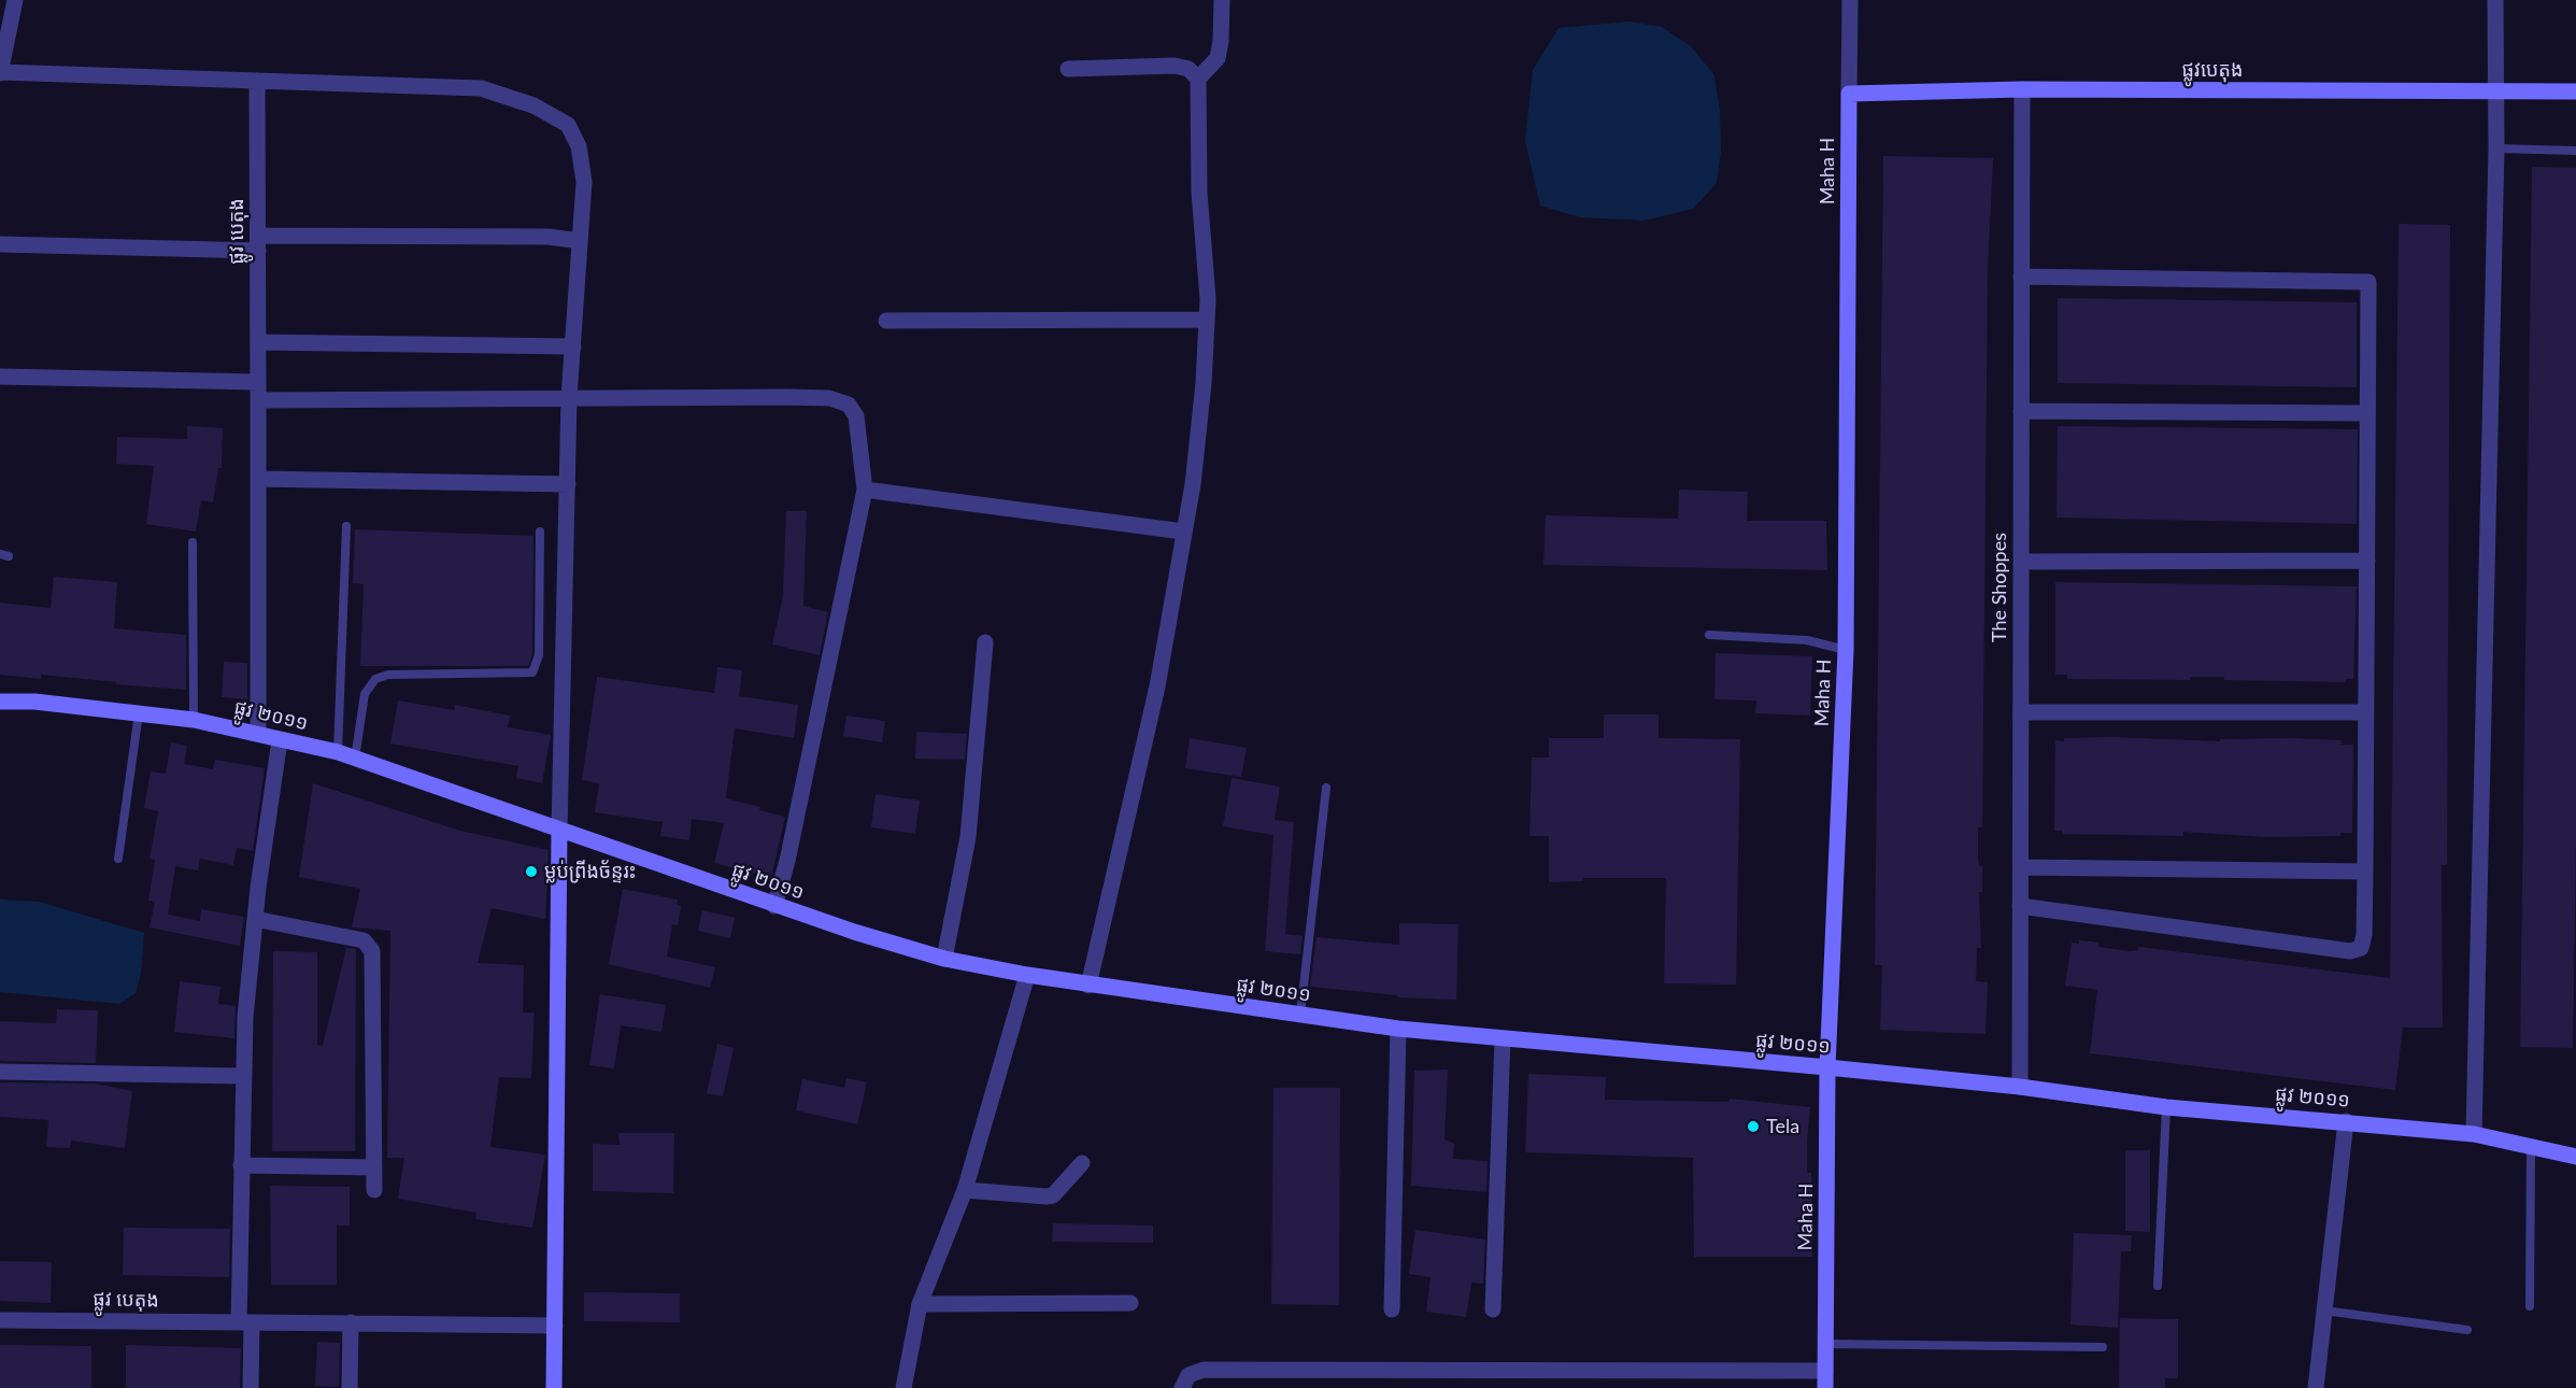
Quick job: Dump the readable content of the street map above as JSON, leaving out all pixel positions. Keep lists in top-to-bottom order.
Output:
{
  "streets": {
    "main road": ["ផ្លូវបេតុង", "Maha H", "ផ្លូវ ២០១១"],
    "street": ["ផ្លូវ បេតុង", "The Shoppes"]
  },
  "crossings": [
    ["ផ្លូវបេតុង", "Maha H"],
    ["ផ្លូវបេតុង", "The Shoppes"],
    ["Maha H", "ផ្លូវ ២០១១"],
    ["ផ្លូវ បេតុង", "ផ្លូវ ២០១១"],
    ["The Shoppes", "ផ្លូវ ២០១១"]
  ],
  "places": ["ម្លប់ព្រីងច័ន្ទរះ", "Tela"]
}
